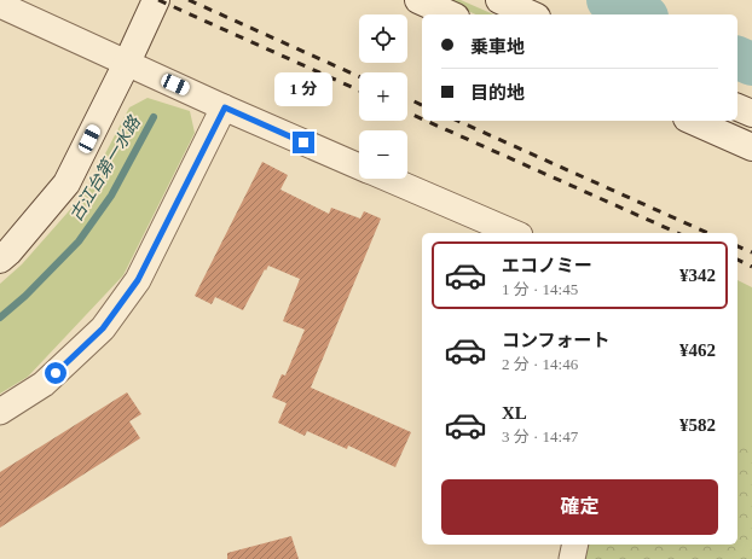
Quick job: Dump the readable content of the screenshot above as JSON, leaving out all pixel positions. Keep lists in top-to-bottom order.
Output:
{
  "water": ["古江台第一水路"],
  "page": {
    "map_buttons": ["+", "−"],
    "banner": ["乗車地", "目的地"],
    "bubble": "1 分",
    "list": [
      {
        "name": "エコノミー",
        "note": "1 分 · 14:45",
        "value": "¥342"
      },
      {
        "name": "コンフォート",
        "note": "2 分 · 14:46",
        "value": "¥462"
      },
      {
        "name": "XL",
        "note": "3 分 · 14:47",
        "value": "¥582"
      }
    ],
    "buttons": "確定"
  }
}
